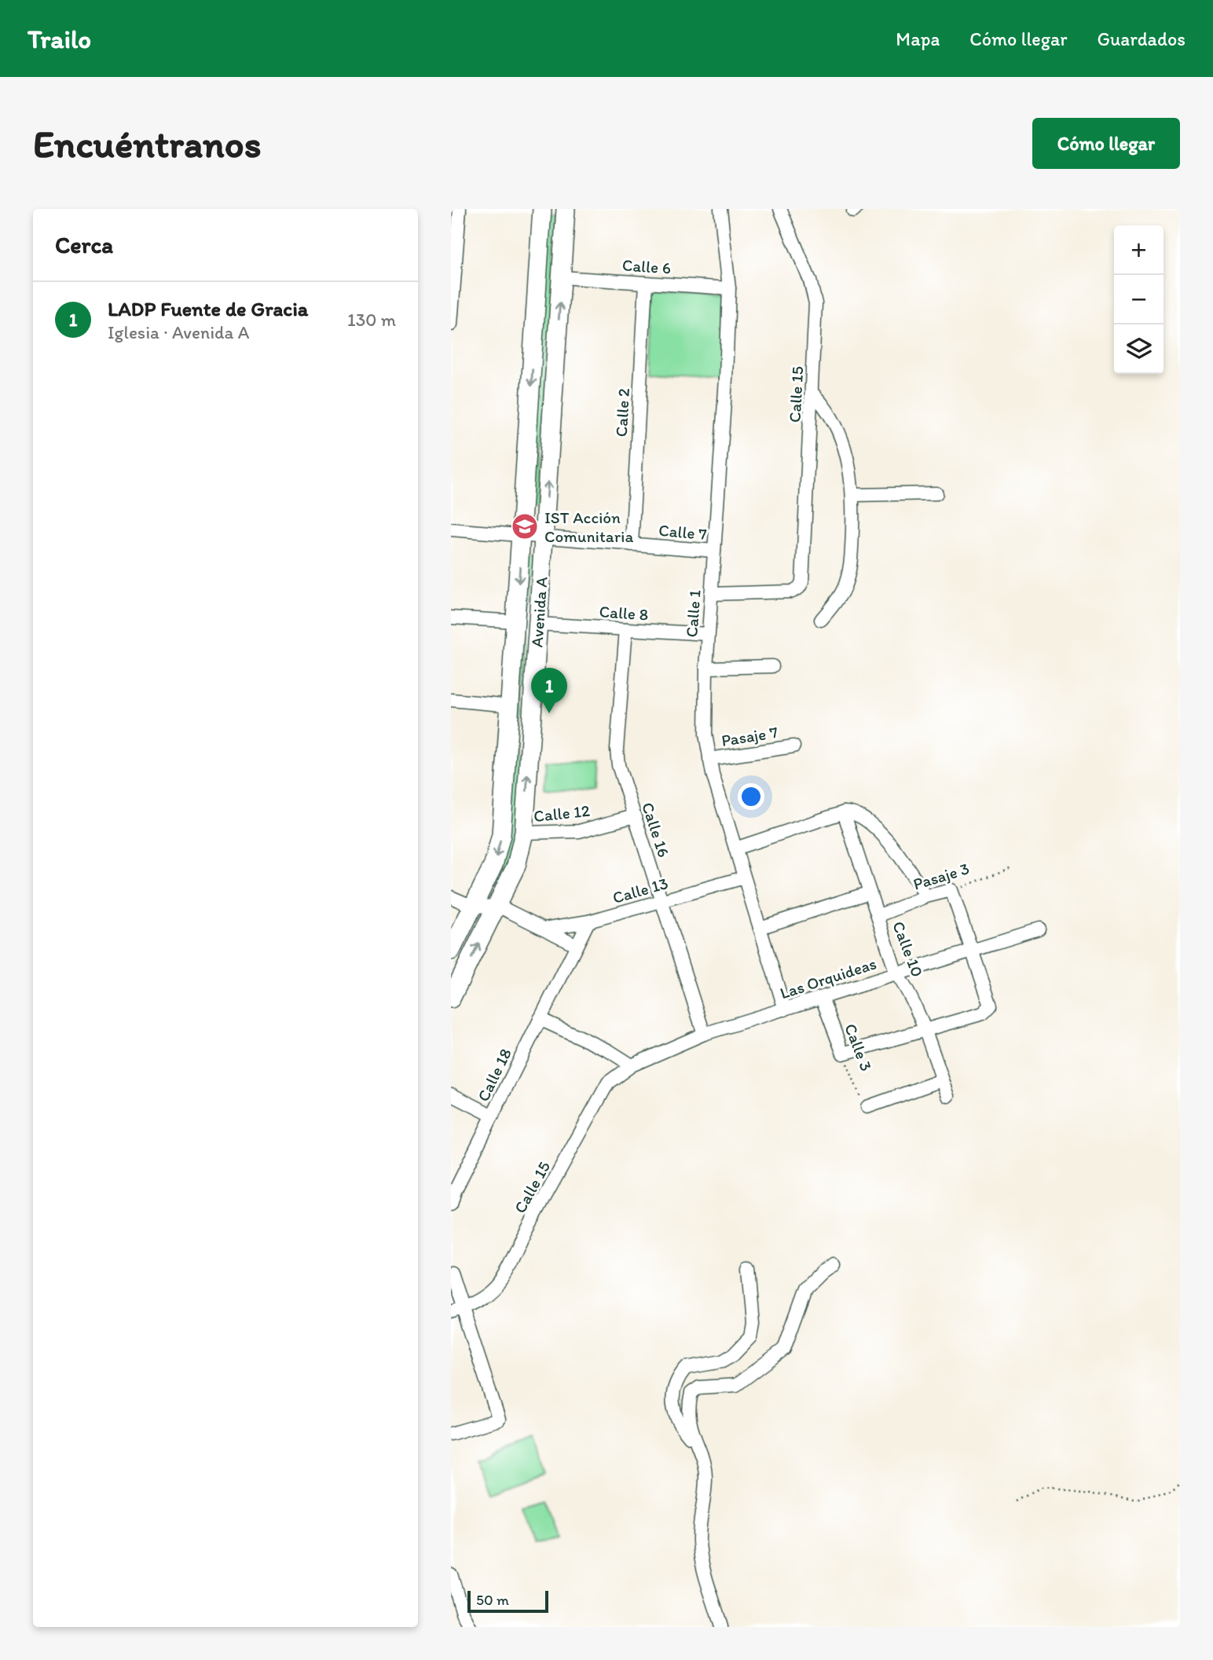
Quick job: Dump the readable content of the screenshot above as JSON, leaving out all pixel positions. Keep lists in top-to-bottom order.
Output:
{
  "streets": {
    "main road": ["Avenida A"],
    "street": [
      "Calle 6",
      "Calle 15",
      "Calle 2",
      "Calle 7",
      "Calle 8",
      "Calle 1",
      "Pasaje 7",
      "Calle 12",
      "Calle 16",
      "Pasaje 3",
      "Calle 13",
      "Calle 10",
      "Las Orquideas",
      "Calle 3",
      "Calle 18"
    ]
  },
  "crossings": [
    ["Calle 6", "Calle 2"],
    ["Calle 6", "Avenida A"],
    ["Calle 6", "Calle 1"],
    ["Calle 15", "Calle 1"],
    ["Calle 15", "Las Orquideas"],
    ["Calle 2", "Calle 7"],
    ["Calle 7", "Avenida A"],
    ["Calle 7", "Calle 1"],
    ["Avenida A", "Calle 8"],
    ["Avenida A", "Calle 12"],
    ["Calle 8", "Calle 1"],
    ["Calle 8", "Calle 16"],
    ["Calle 1", "Pasaje 7"],
    ["Calle 1", "Calle 13"],
    ["Calle 1", "Las Orquideas"],
    ["Calle 12", "Calle 16"],
    ["Calle 16", "Calle 13"],
    ["Calle 16", "Las Orquideas"],
    ["Pasaje 3", "Calle 10"],
    ["Calle 13", "Calle 18"],
    ["Calle 10", "Las Orquideas"],
    ["Las Orquideas", "Calle 3"]
  ],
  "places": {
    "school or university": ["IST Acción Comunitaria"]
  },
  "scale_bar": "50 m",
  "page": {
    "header": "Trailo",
    "nav": ["Mapa", "Cómo llegar", "Guardados"],
    "buttons": "Cómo llegar",
    "title": "Encuéntranos",
    "heading": "Cerca",
    "map_buttons": ["+", "−"],
    "list": [
      {
        "mark": "1",
        "name": "LADP Fuente de Gracia",
        "note": "Iglesia · Avenida A",
        "value": "130 m"
      }
    ],
    "pins": "1",
    "scale": "50 m"
  }
}
